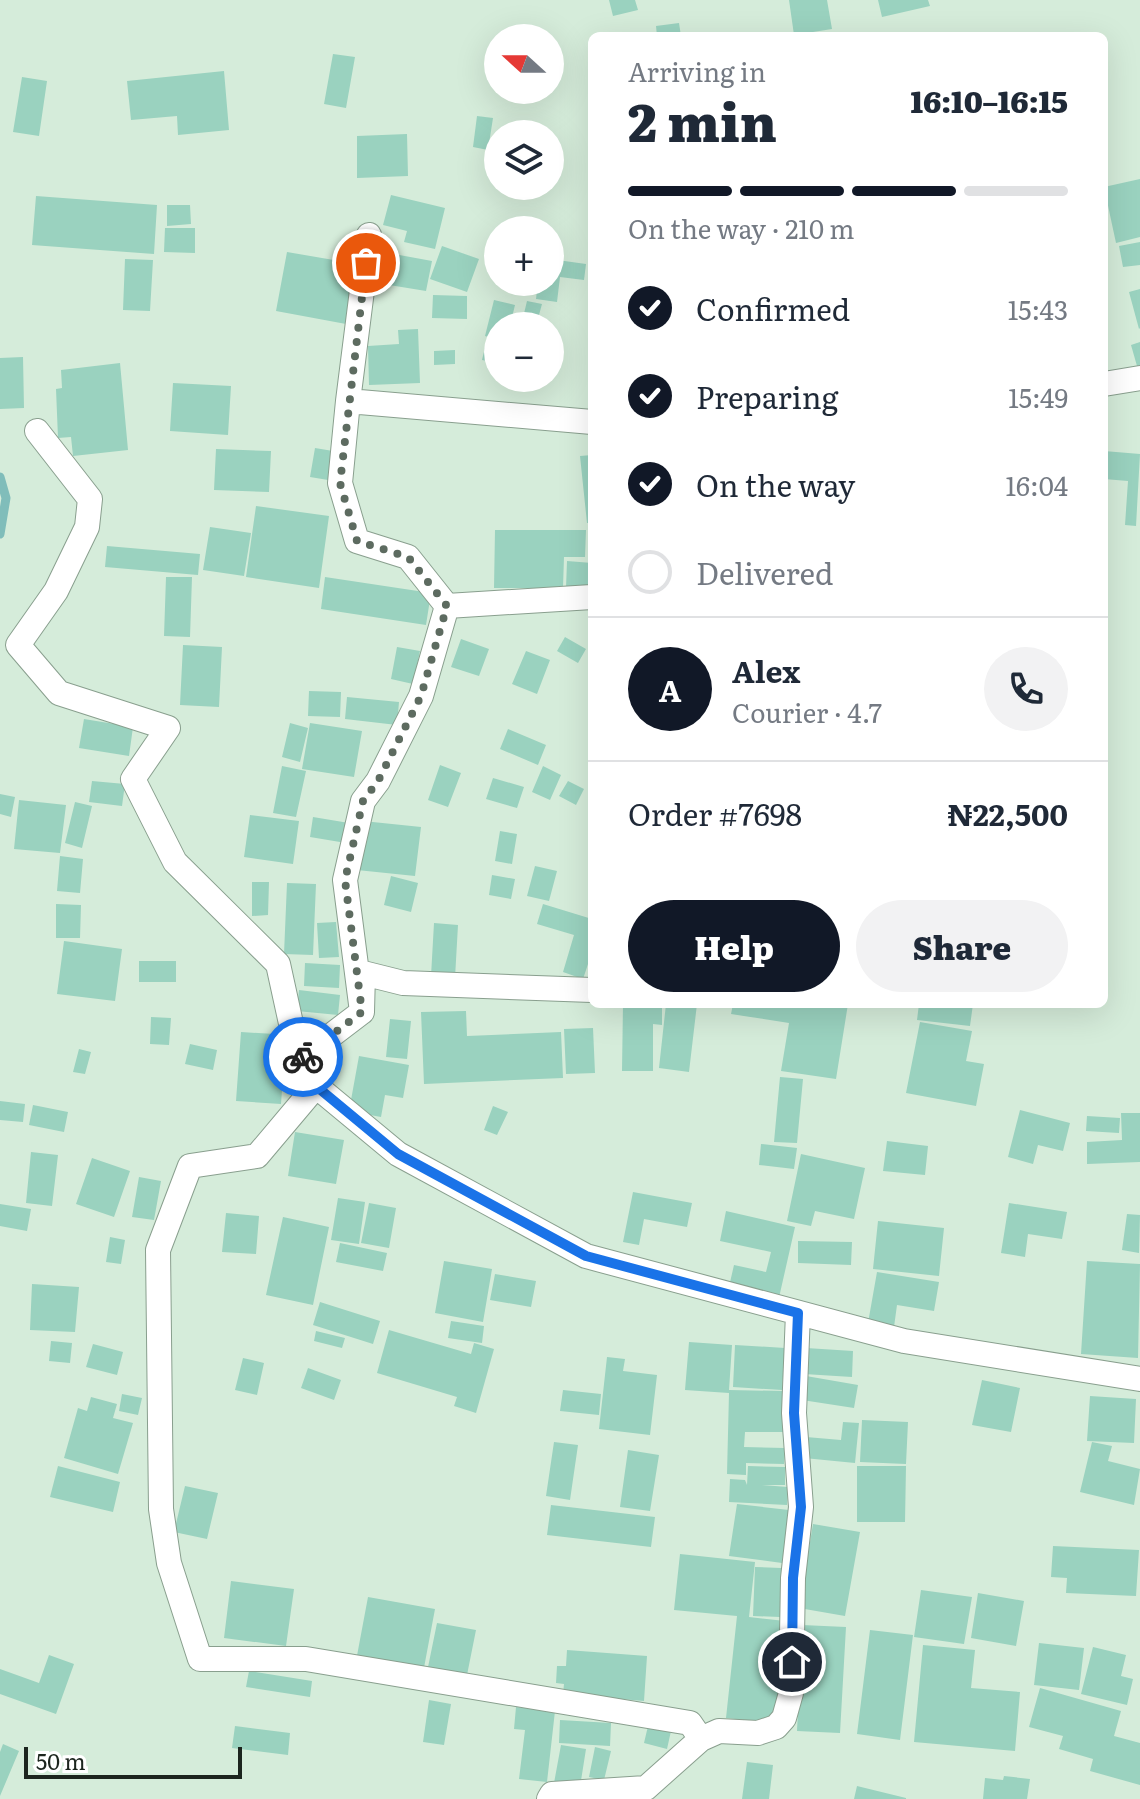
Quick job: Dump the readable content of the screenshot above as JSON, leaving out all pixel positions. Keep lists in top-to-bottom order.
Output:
{
  "scale_bar": "50 m",
  "north": "left",
  "page": {
    "map_buttons": ["+", "−"],
    "heading": ["2 min", "Arriving in", "16:10–16:15"],
    "panel": [
      "Alex",
      "Courier · 4.7",
      "Order #7698",
      "₦22,500"
    ],
    "bar": "On the way · 210 m",
    "list": [
      ["Confirmed", "15:43"],
      ["Preparing", "15:49"],
      ["On the way", "16:04"],
      "Delivered"
    ],
    "round": "A",
    "buttons": ["Help", "Share"],
    "scale": "50 m"
  }
}
